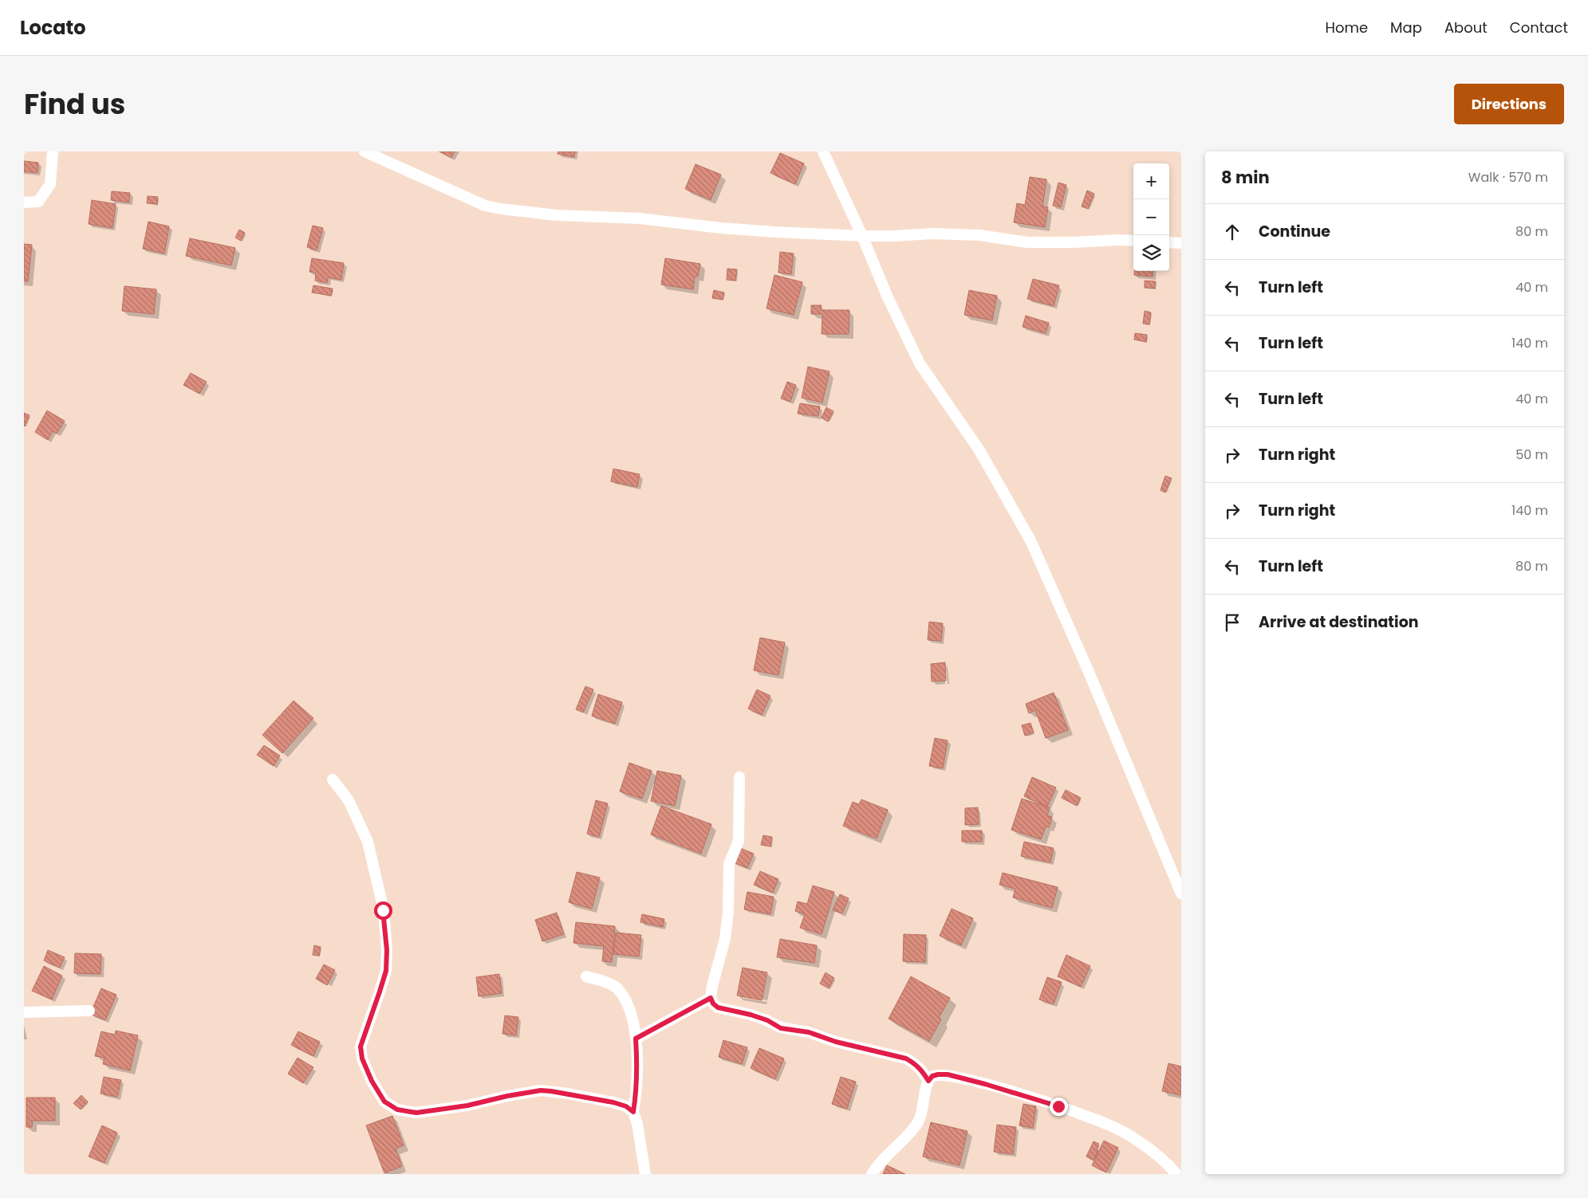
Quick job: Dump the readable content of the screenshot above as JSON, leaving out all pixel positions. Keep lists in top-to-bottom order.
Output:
{
  "page": {
    "header": "Locato",
    "nav": [
      "Home",
      "Map",
      "About",
      "Contact"
    ],
    "title": "Find us",
    "buttons": "Directions",
    "heading": ["8 min", "Walk · 570 m"],
    "map_buttons": ["+", "−"],
    "list": [
      ["Continue", "80 m"],
      ["Turn left", "40 m"],
      ["Turn left", "140 m"],
      ["Turn left", "40 m"],
      ["Turn right", "50 m"],
      ["Turn right", "140 m"],
      ["Turn left", "80 m"],
      "Arrive at destination"
    ]
  }
}
